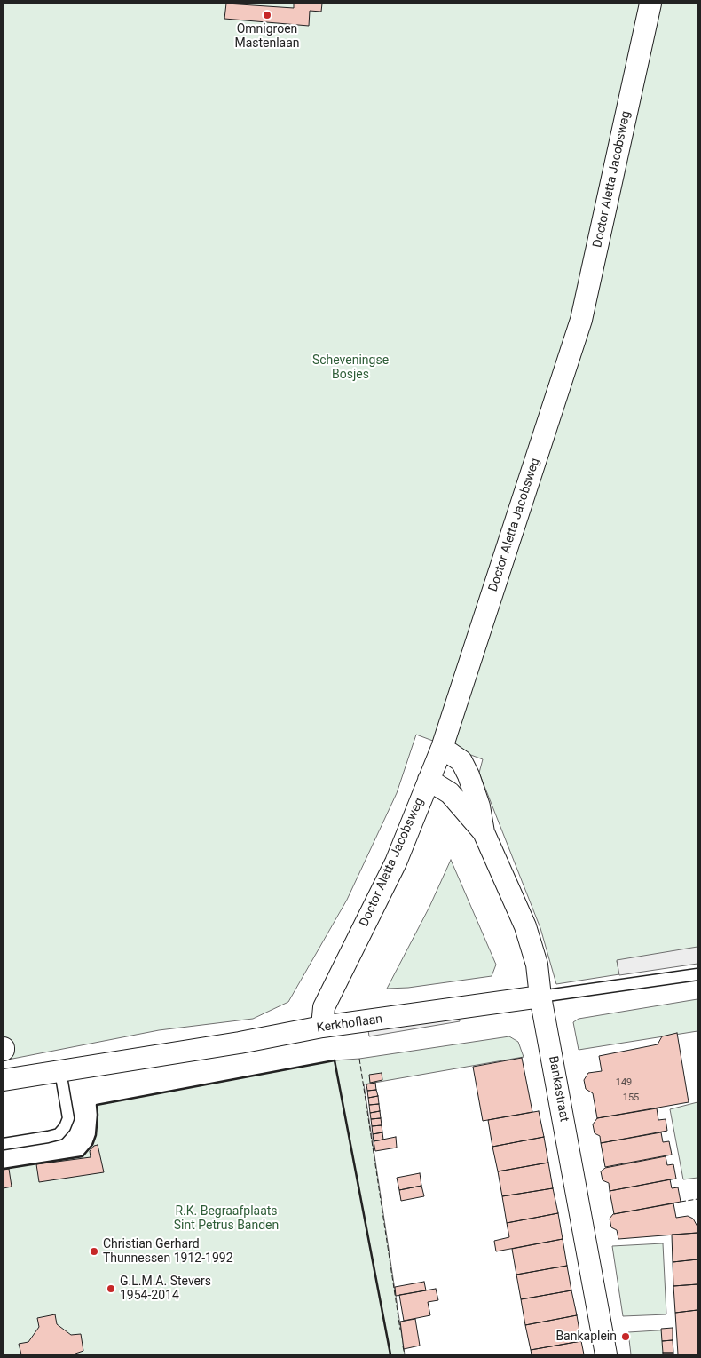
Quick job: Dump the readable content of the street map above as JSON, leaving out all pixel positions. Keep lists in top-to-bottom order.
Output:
{
  "streets": {
    "street": ["Doctor Aletta Jacobsweg", "Kerkhoflaan", "Bankastraat"]
  },
  "crossings": [
    ["Doctor Aletta Jacobsweg", "Kerkhoflaan"],
    ["Doctor Aletta Jacobsweg", "Bankastraat"],
    ["Kerkhoflaan", "Bankastraat"]
  ],
  "parks": ["Scheveningse Bosjes", "R.K. Begraafplaats Sint Petrus Banden"],
  "places": [
    "Omnigroen Mastenlaan",
    "Christian Gerhard Thunnessen 1912-1992",
    "G.L.M.A. Stevers 1954-2014",
    "Bankaplein"
  ],
  "house_numbers": ["149", "155"]
}
